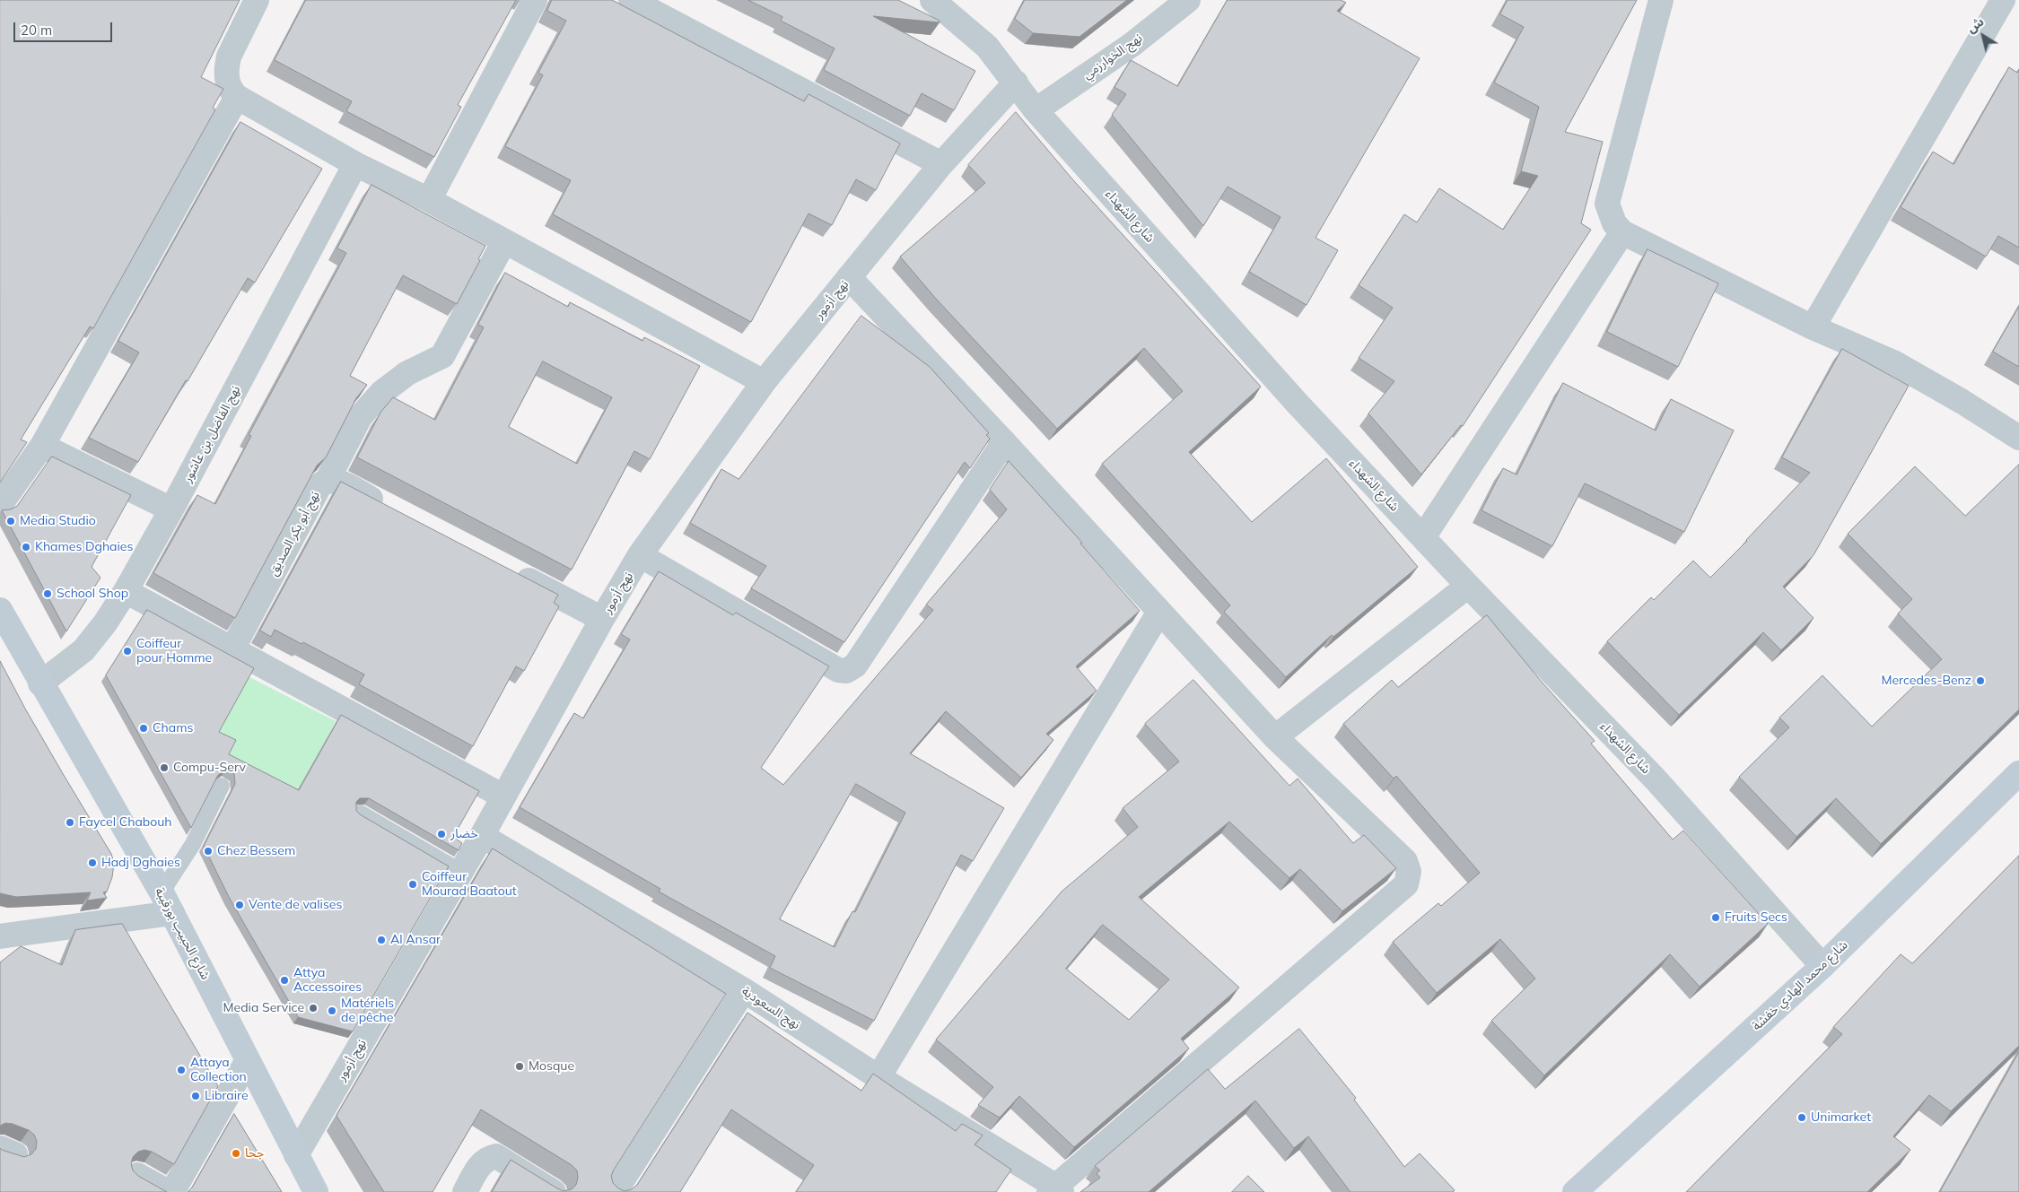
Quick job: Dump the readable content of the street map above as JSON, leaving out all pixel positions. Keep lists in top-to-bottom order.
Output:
{
  "streets": {
    "main road": ["شارع الحبيب بورقيبة", "شارع محمد الهادي خفشة"],
    "street": [
      "نهج الخوارزمي",
      "شارع الشهداء",
      "نهج أزمور",
      "نهج الفاضل بن عاشور",
      "نهج أبو بكر الصديق",
      "نهج السعودية"
    ]
  },
  "crossings": [
    ["نهج الخوارزمي", "شارع الشهداء"],
    ["شارع الشهداء", "نهج أزمور"],
    ["شارع الشهداء", "شارع محمد الهادي خفشة"],
    ["نهج أزمور", "شارع الحبيب بورقيبة"],
    ["نهج أزمور", "نهج السعودية"],
    ["نهج الفاضل بن عاشور", "شارع الحبيب بورقيبة"]
  ],
  "places": [
    "Media Studio",
    "Khames Dghaies",
    "School Shop",
    "Coiffeur pour Homme",
    "Mercedes-Benz",
    "Chams",
    "Compu-Serv",
    "Faycel Chabouh",
    "خضار",
    "Chez Bessem",
    "Hadj Dghaies",
    "Coiffeur Mourad Baatout",
    "Vente de valises",
    "Fruits Secs",
    "Al Ansar",
    "Attya Accessoires",
    "Media Service",
    "Matériels de pêche",
    "Mosque",
    "Attaya Collection",
    "Libraire",
    "Unimarket",
    "جحا"
  ],
  "scale_bar": "20 m",
  "north": "top left"
}
